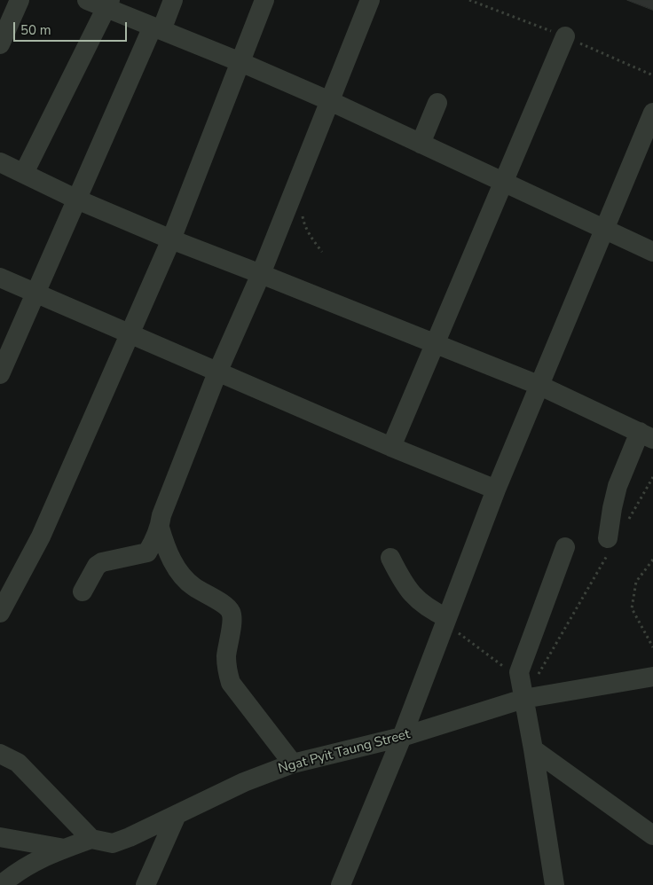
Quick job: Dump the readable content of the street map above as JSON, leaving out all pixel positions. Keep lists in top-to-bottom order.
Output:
{
  "streets": {
    "street": ["Ngat Pyit Taung Street"]
  },
  "scale_bar": "50 m"
}
